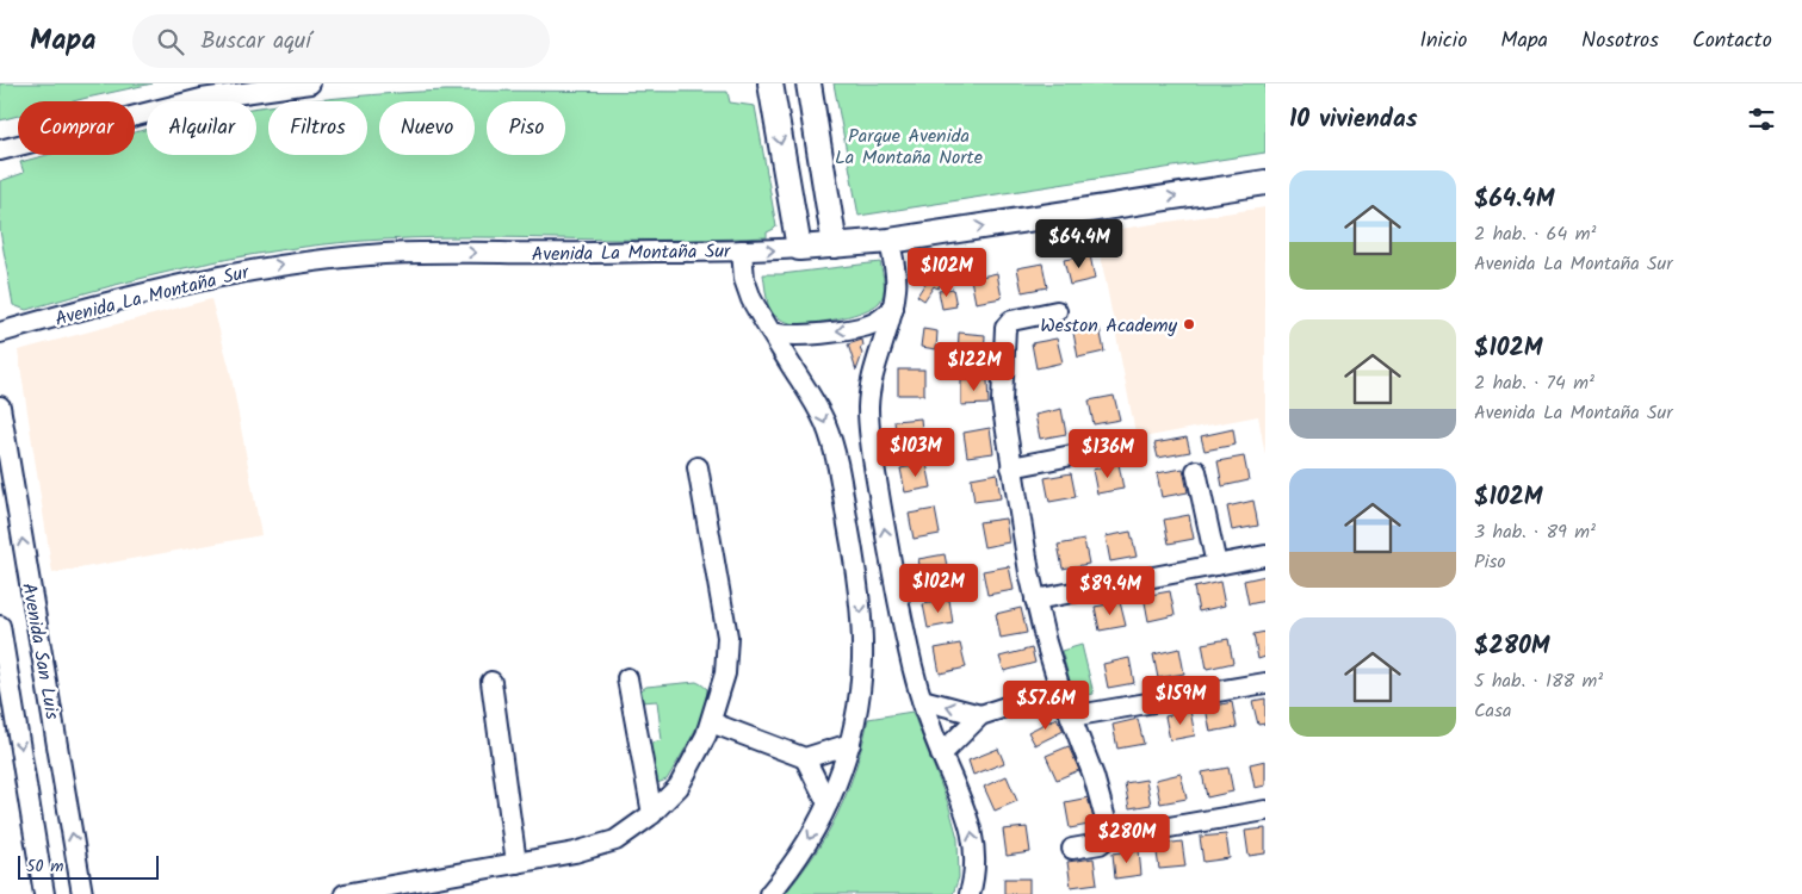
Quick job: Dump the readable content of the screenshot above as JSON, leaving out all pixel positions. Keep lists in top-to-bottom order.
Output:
{
  "streets": {
    "street": ["Avenida La Montaña Sur", "Avenida San Luis"]
  },
  "one_way": ["Avenida La Montaña Sur"],
  "parks": ["Parque Avenida La Montaña Norte"],
  "places": ["Weston Academy"],
  "scale_bar": "50 m",
  "page": {
    "header": "Mapa",
    "search": "Buscar aquí",
    "nav": [
      "Inicio",
      "Mapa",
      "Nosotros",
      "Contacto"
    ],
    "heading": "10 viviendas",
    "chip": [
      "Comprar",
      "Alquilar",
      "Filtros",
      "Nuevo",
      "Piso"
    ],
    "list": [
      {
        "name": "$64.4M",
        "note": "2 hab. · 64 m² · Avenida La Montaña Sur"
      },
      {
        "name": "$102M",
        "note": "2 hab. · 74 m² · Avenida La Montaña Sur"
      },
      {
        "name": "$102M",
        "note": "3 hab. · 89 m² · Piso"
      },
      {
        "name": "$280M",
        "note": "5 hab. · 188 m² · Casa"
      }
    ],
    "price": [
      "$64.4M",
      "$102M",
      "$122M",
      "$103M",
      "$136M",
      "$102M",
      "$89.4M",
      "$159M",
      "$57.6M",
      "$280M"
    ],
    "scale": "50 m"
  }
}
